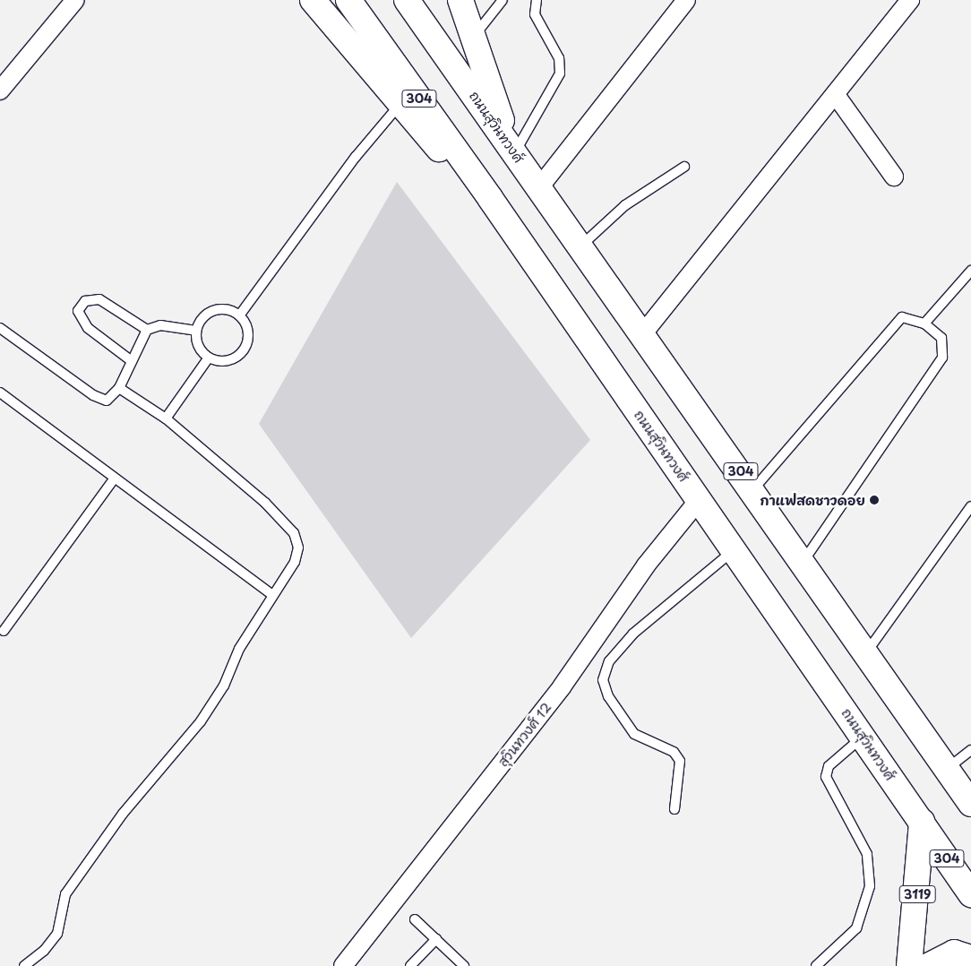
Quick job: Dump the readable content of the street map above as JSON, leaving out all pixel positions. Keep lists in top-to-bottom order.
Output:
{
  "streets": {
    "main road": ["304", "ถนนสุวินทวงศ์", "3119"],
    "street": ["สุวินทวงศ์ 12"]
  },
  "crossings": [
    ["ถนนสุวินทวงศ์", "สุวินทวงศ์ 12"],
    ["ถนนสุวินทวงศ์", "3119"]
  ],
  "places": ["กาแฟสดชาวดอย"]
}
